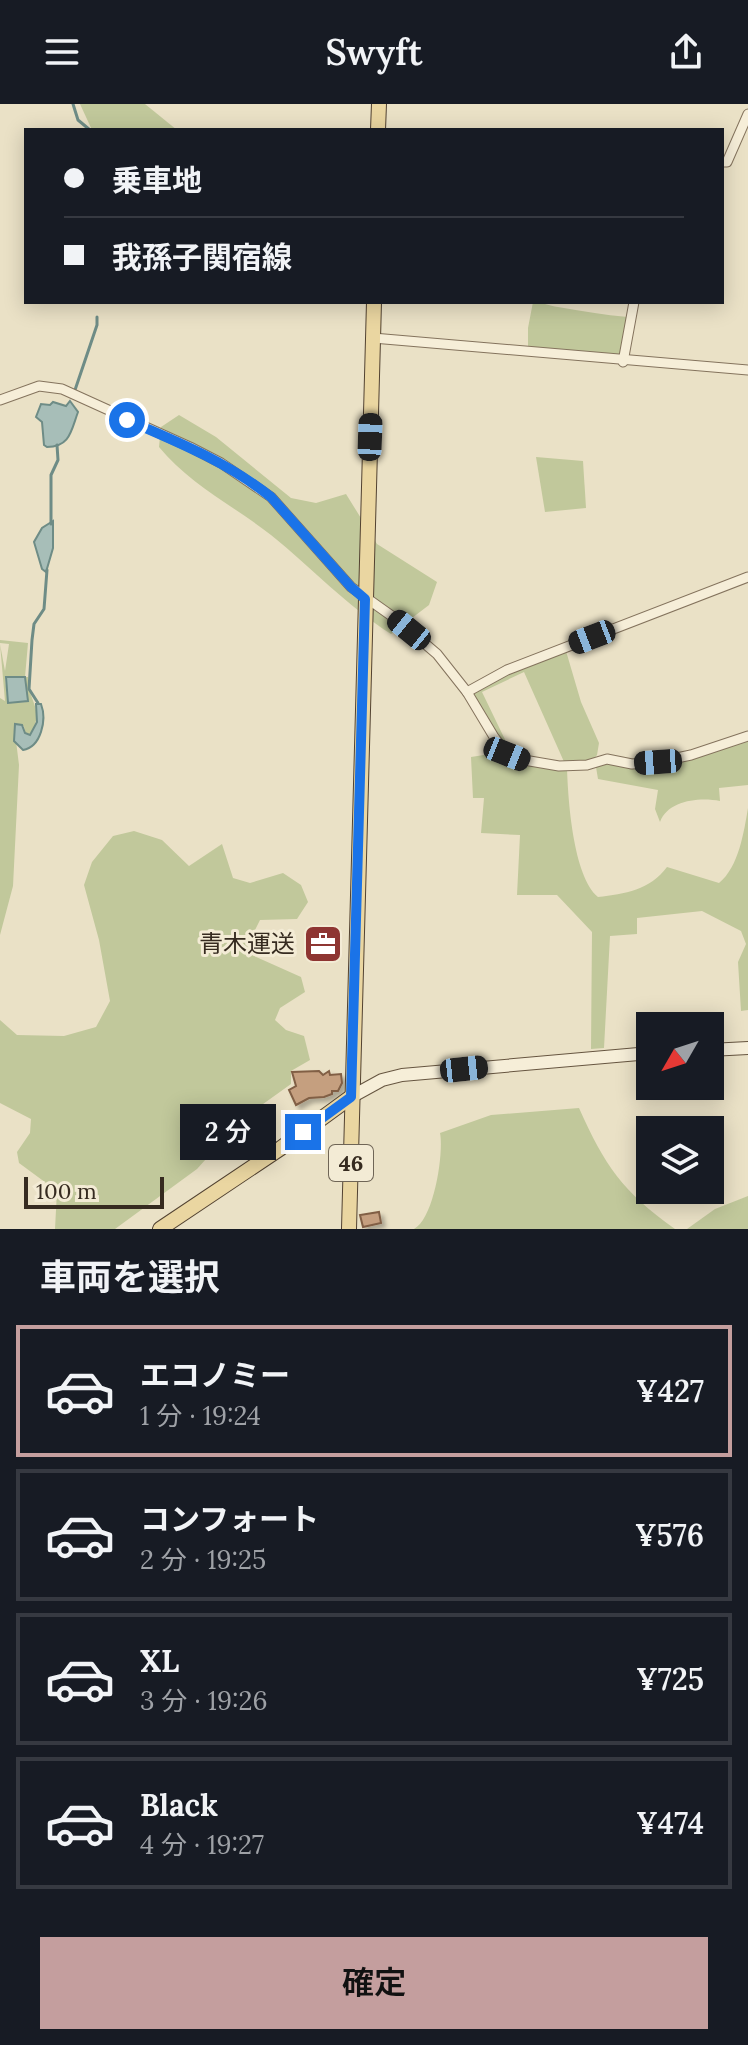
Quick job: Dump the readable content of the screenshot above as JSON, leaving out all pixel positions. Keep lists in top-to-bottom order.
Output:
{
  "streets": {
    "main road": ["46"]
  },
  "places": {
    "office": ["青木運送"]
  },
  "scale_bar": "100 m",
  "north": "bottom left",
  "page": {
    "header": "Swyft",
    "banner": ["乗車地", "我孫子関宿線"],
    "bubble": "2 分",
    "scale": "100 m",
    "heading": "車両を選択",
    "list": [
      {
        "name": "エコノミー",
        "note": "1 分 · 19:24",
        "value": "¥427"
      },
      {
        "name": "コンフォート",
        "note": "2 分 · 19:25",
        "value": "¥576"
      },
      {
        "name": "XL",
        "note": "3 分 · 19:26",
        "value": "¥725"
      },
      {
        "name": "Black",
        "note": "4 分 · 19:27",
        "value": "¥474"
      }
    ],
    "buttons": "確定"
  }
}
